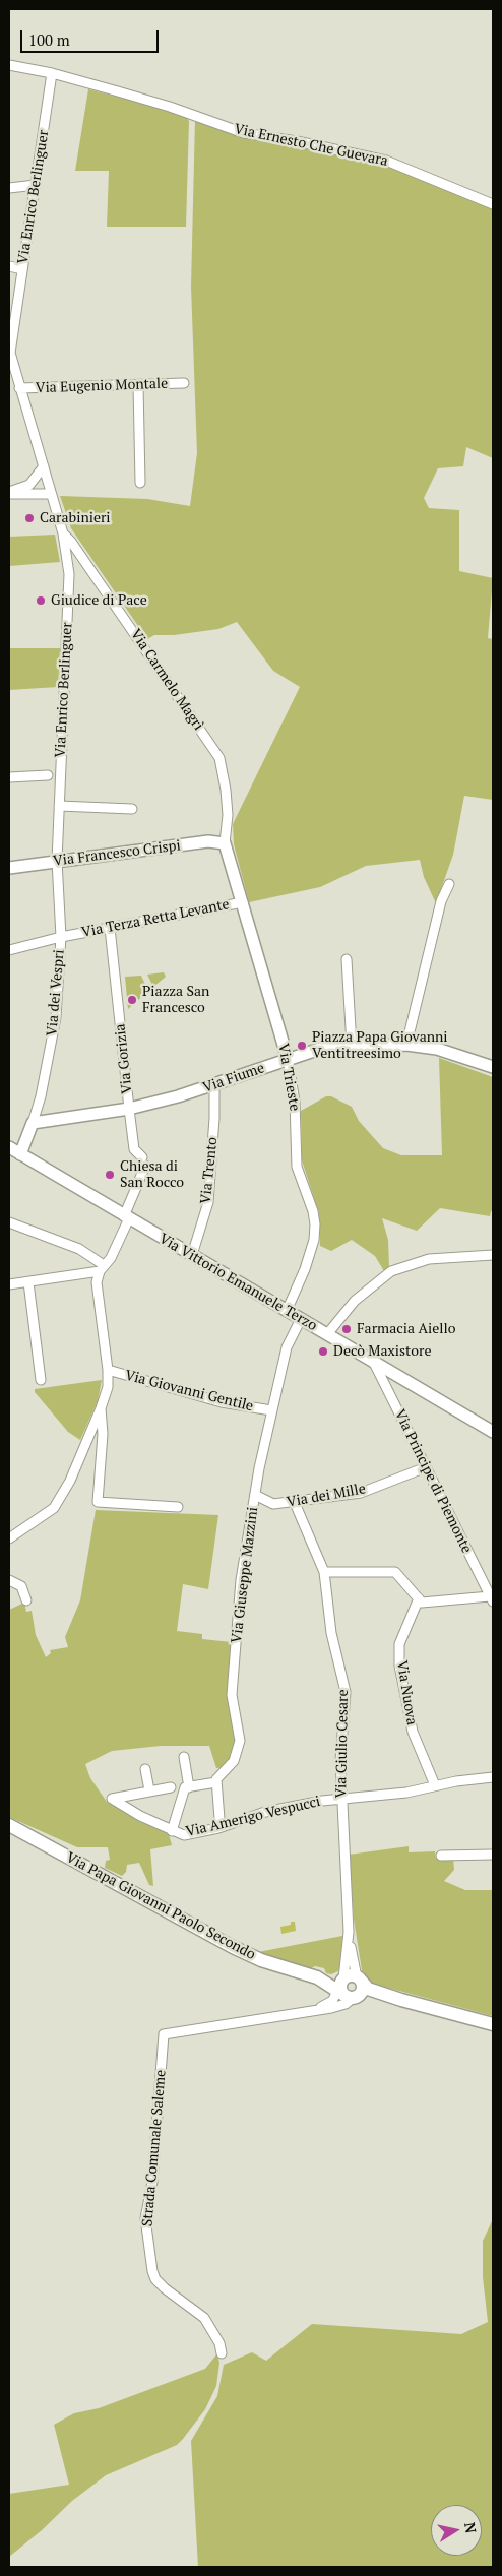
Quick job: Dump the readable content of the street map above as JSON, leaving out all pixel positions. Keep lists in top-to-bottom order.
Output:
{
  "streets": {
    "main road": ["Via Papa Giovanni Paolo Secondo"],
    "street": [
      "Via Ernesto Che Guevara",
      "Via Enrico Berlinguer",
      "Via Eugenio Montale",
      "Via Carmelo Magrì",
      "Via Francesco Crispi",
      "Via Terza Retta Levante",
      "Via dei Vespri",
      "Via Gorizia",
      "Via Trieste",
      "Via Fiume",
      "Via Trento",
      "Via Vittorio Emanuele Terzo",
      "Via Giovanni Gentile",
      "Via Principe di Piemonte",
      "Via dei Mille",
      "Via Giuseppe Mazzini",
      "Via Nuova",
      "Via Giulio Cesare",
      "Via Amerigo Vespucci",
      "Strada Comunale Saleme"
    ]
  },
  "crossings": [
    ["Via Ernesto Che Guevara", "Via Enrico Berlinguer"],
    ["Via Enrico Berlinguer", "Via Eugenio Montale"],
    ["Via Enrico Berlinguer", "Via Carmelo Magrì"],
    ["Via Enrico Berlinguer", "Via Francesco Crispi"],
    ["Via Enrico Berlinguer", "Via dei Vespri"],
    ["Via Carmelo Magrì", "Via Francesco Crispi"],
    ["Via Carmelo Magrì", "Via Trieste"],
    ["Via Francesco Crispi", "Via dei Vespri"],
    ["Via Francesco Crispi", "Via Trieste"],
    ["Via Terza Retta Levante", "Via dei Vespri"],
    ["Via Terza Retta Levante", "Via Gorizia"],
    ["Via Terza Retta Levante", "Via Trieste"],
    ["Via dei Vespri", "Via Fiume"],
    ["Via Gorizia", "Via Fiume"],
    ["Via Gorizia", "Via Vittorio Emanuele Terzo"],
    ["Via Trieste", "Via Fiume"],
    ["Via Trieste", "Via Vittorio Emanuele Terzo"],
    ["Via Fiume", "Via Trento"],
    ["Via Trento", "Via Vittorio Emanuele Terzo"],
    ["Via Vittorio Emanuele Terzo", "Via Principe di Piemonte"],
    ["Via Vittorio Emanuele Terzo", "Via Giuseppe Mazzini"],
    ["Via Giovanni Gentile", "Via Giuseppe Mazzini"],
    ["Via Principe di Piemonte", "Via dei Mille"],
    ["Via dei Mille", "Via Giuseppe Mazzini"],
    ["Via dei Mille", "Via Giulio Cesare"],
    ["Via Nuova", "Via Amerigo Vespucci"],
    ["Via Giulio Cesare", "Via Amerigo Vespucci"],
    ["Via Giulio Cesare", "Via Papa Giovanni Paolo Secondo"]
  ],
  "places": [
    "Carabinieri",
    "Giudice di Pace",
    "Piazza San Francesco",
    "Piazza Papa Giovanni Ventitreesimo",
    "Chiesa di San Rocco",
    "Farmacia Aiello",
    "Decò Maxistore"
  ],
  "scale_bar": "100 m",
  "north": "right"
}
